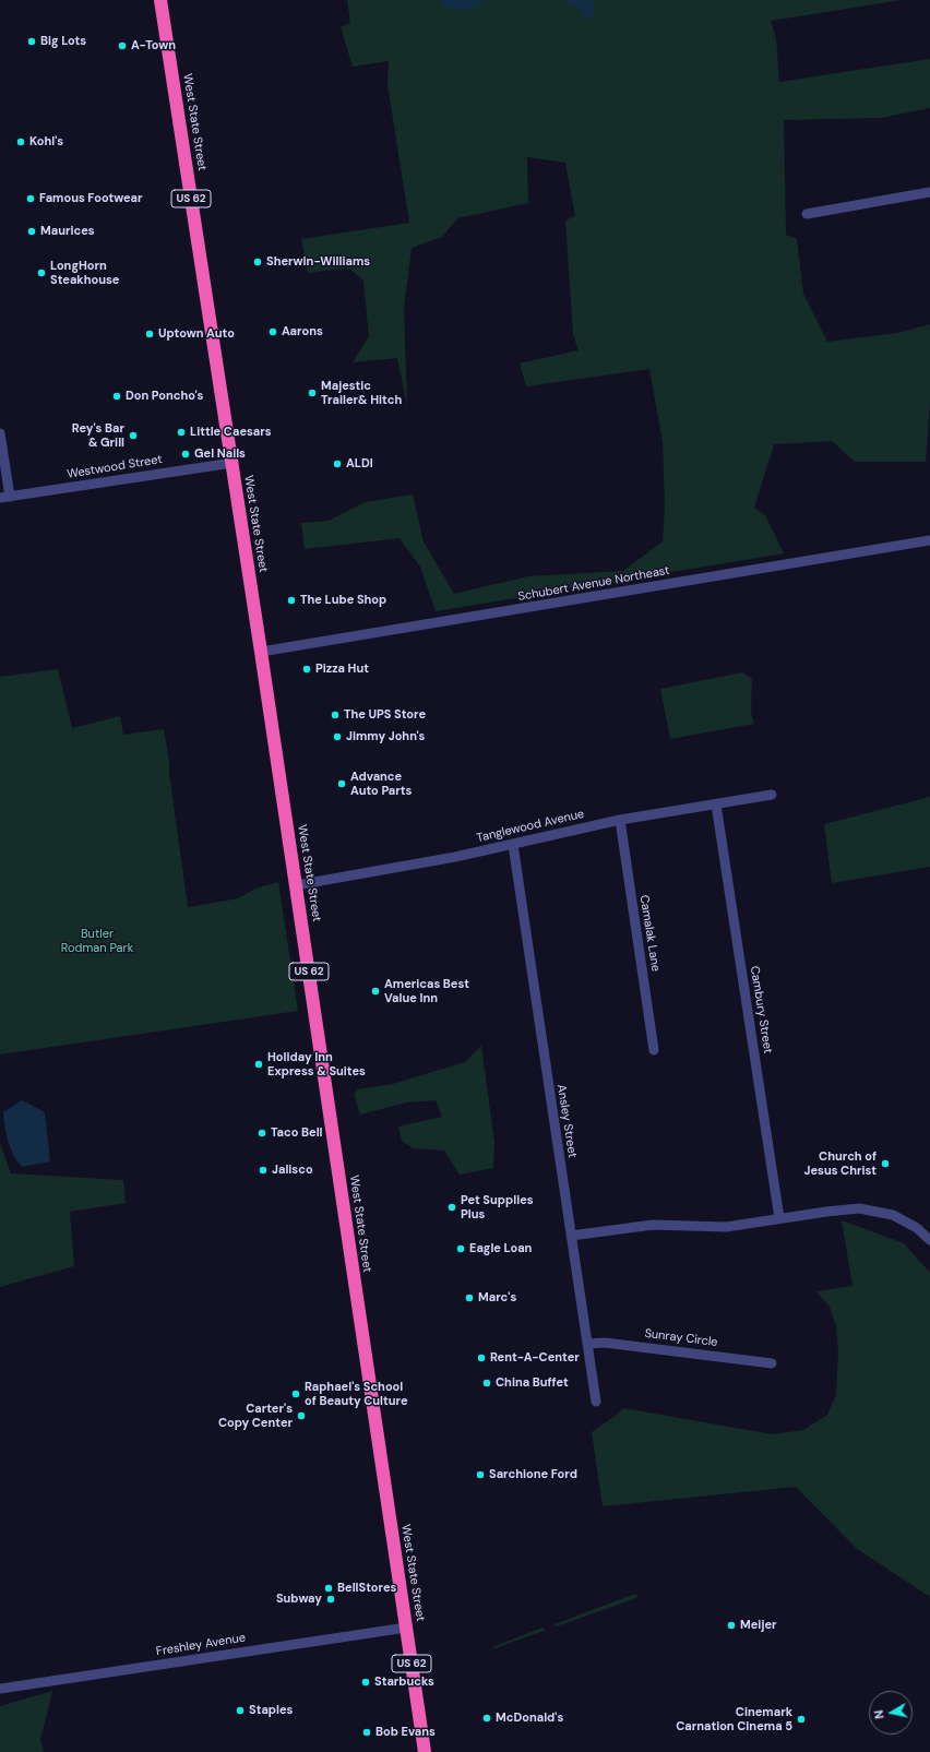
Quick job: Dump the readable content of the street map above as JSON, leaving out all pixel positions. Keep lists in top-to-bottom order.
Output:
{
  "streets": {
    "highway": ["West State Street", "US 62"],
    "street": [
      "Westwood Street",
      "Schubert Avenue Northeast",
      "Tanglewood Avenue",
      "Camalak Lane",
      "Cambury Street",
      "Ansley Street",
      "Sunray Circle",
      "Freshley Avenue"
    ]
  },
  "crossings": [
    ["West State Street", "Westwood Street"],
    ["West State Street", "Schubert Avenue Northeast"],
    ["West State Street", "Tanglewood Avenue"],
    ["West State Street", "Freshley Avenue"],
    ["Tanglewood Avenue", "Camalak Lane"],
    ["Tanglewood Avenue", "Cambury Street"],
    ["Tanglewood Avenue", "Ansley Street"],
    ["Ansley Street", "Sunray Circle"]
  ],
  "parks": ["Butler Rodman Park"],
  "places": [
    "Big Lots",
    "A-Town",
    "Kohl's",
    "Famous Footwear",
    "Maurices",
    "Sherwin-Williams",
    "LongHorn Steakhouse",
    "Aarons",
    "Uptown Auto",
    "Majestic Trailer& Hitch",
    "Don Poncho's",
    "Little Caesars",
    "Rey's Bar & Grill",
    "Gel Nails",
    "ALDI",
    "The Lube Shop",
    "Pizza Hut",
    "The UPS Store",
    "Jimmy John's",
    "Advance Auto Parts",
    "Americas Best Value Inn",
    "Holiday Inn Express & Suites",
    "Taco Bell",
    "Church of Jesus Christ",
    "Jalisco",
    "Pet Supplies Plus",
    "Eagle Loan",
    "Marc's",
    "Rent-A-Center",
    "China Buffet",
    "Raphael's School of Beauty Culture",
    "Carter's Copy Center",
    "Sarchione Ford",
    "BellStores",
    "Subway",
    "Meijer",
    "Starbucks",
    "Staples",
    "McDonald's",
    "Cinemark Carnation Cinema 5",
    "Bob Evans"
  ],
  "north": "left"
}
